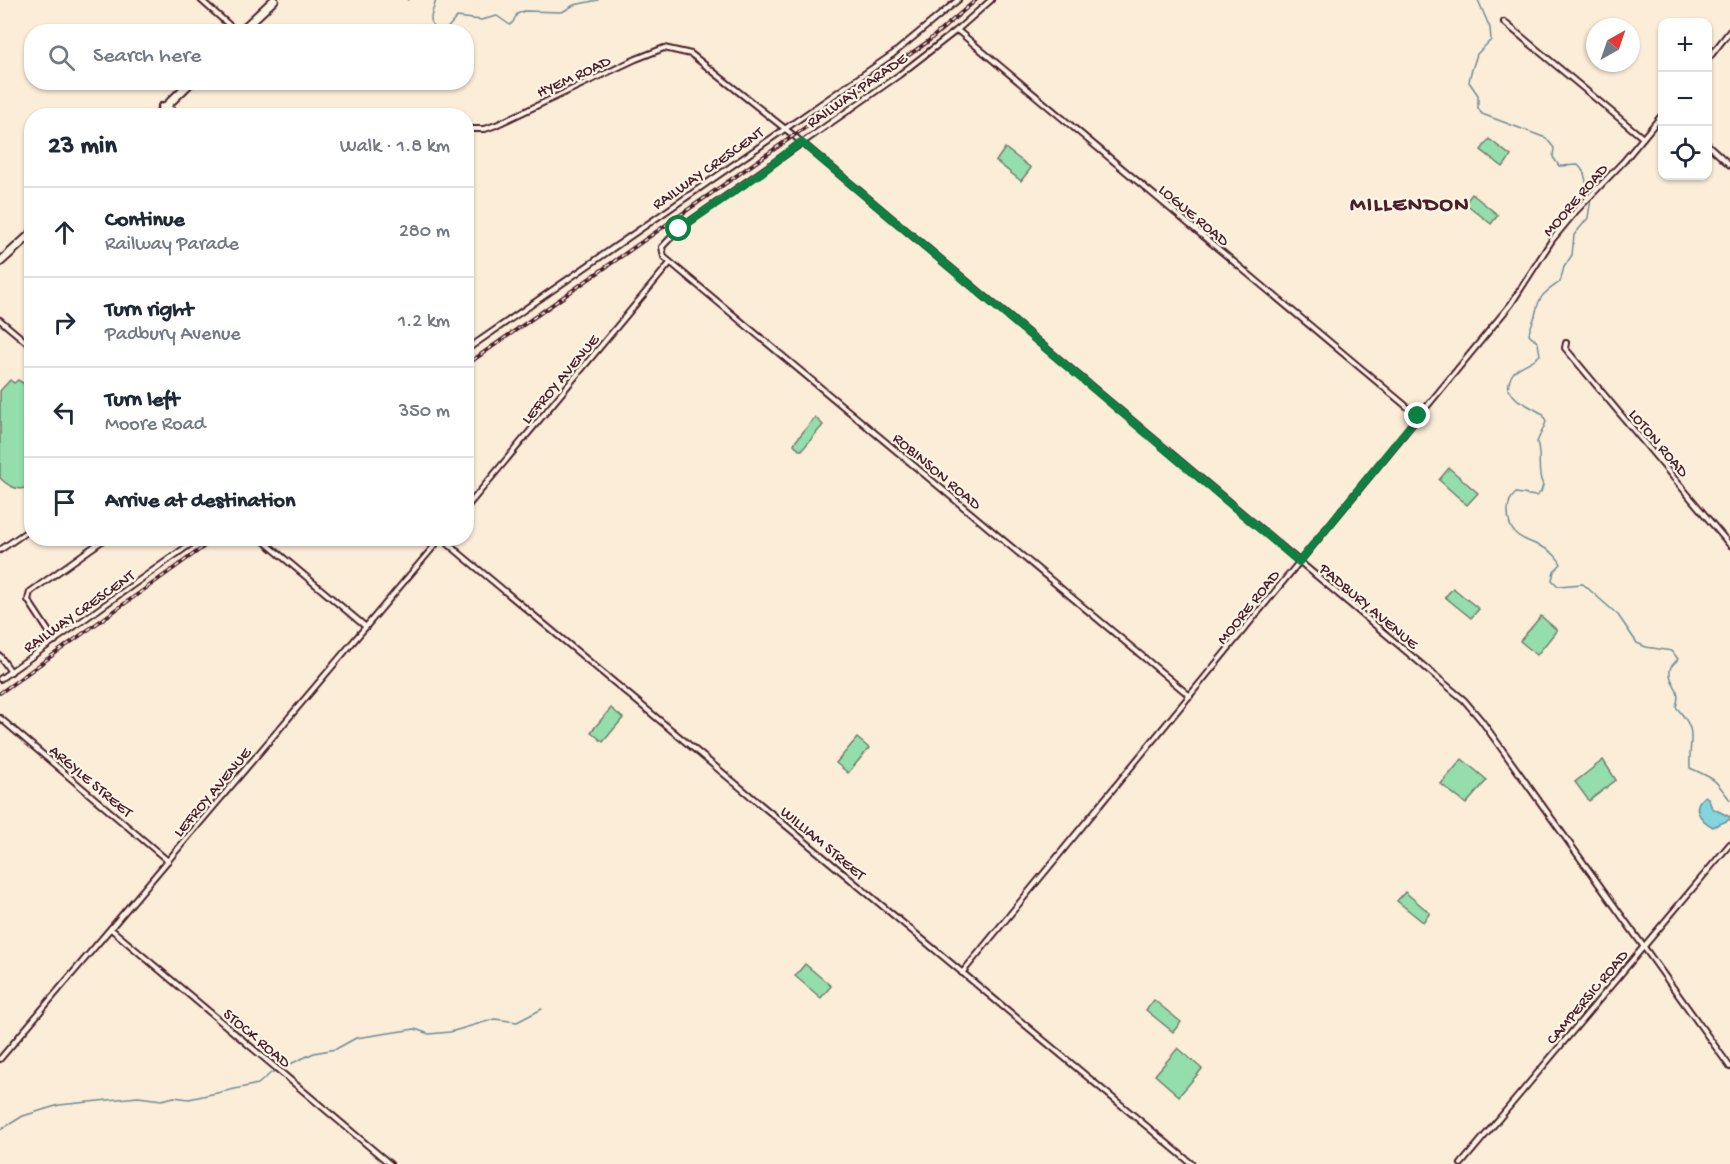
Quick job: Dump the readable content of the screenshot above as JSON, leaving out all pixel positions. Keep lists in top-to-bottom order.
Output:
{
  "streets": {
    "street": [
      "HYEM ROAD",
      "RAILWAY PARADE",
      "RAILWAY CRESCENT",
      "MOORE ROAD",
      "LOGUE ROAD",
      "LEFROY AVENUE",
      "LOTON ROAD",
      "ROBINSON ROAD",
      "PADBURY AVENUE",
      "ARGYLE STREET",
      "WILLIAM STREET",
      "CAMPERSIC ROAD",
      "STOCK ROAD"
    ]
  },
  "crossings": [
    ["HYEM ROAD", "PADBURY AVENUE"],
    ["RAILWAY PARADE", "LOGUE ROAD"],
    ["RAILWAY PARADE", "LEFROY AVENUE"],
    ["RAILWAY PARADE", "ROBINSON ROAD"],
    ["RAILWAY PARADE", "PADBURY AVENUE"],
    ["RAILWAY CRESCENT", "PADBURY AVENUE"],
    ["MOORE ROAD", "LOGUE ROAD"],
    ["MOORE ROAD", "ROBINSON ROAD"],
    ["MOORE ROAD", "PADBURY AVENUE"],
    ["MOORE ROAD", "WILLIAM STREET"],
    ["LEFROY AVENUE", "ROBINSON ROAD"],
    ["LEFROY AVENUE", "ARGYLE STREET"],
    ["LEFROY AVENUE", "STOCK ROAD"],
    ["PADBURY AVENUE", "CAMPERSIC ROAD"]
  ],
  "districts": ["MILLENDON"],
  "north": "top right",
  "page": {
    "map_buttons": ["+", "−"],
    "search": "Search here",
    "heading": ["23 min", "Walk · 1.8 km"],
    "list": [
      ["Continue", "Railway Parade", "280 m"],
      ["Turn right", "Padbury Avenue", "1.2 km"],
      ["Turn left", "Moore Road", "350 m"],
      "Arrive at destination"
    ]
  }
}
